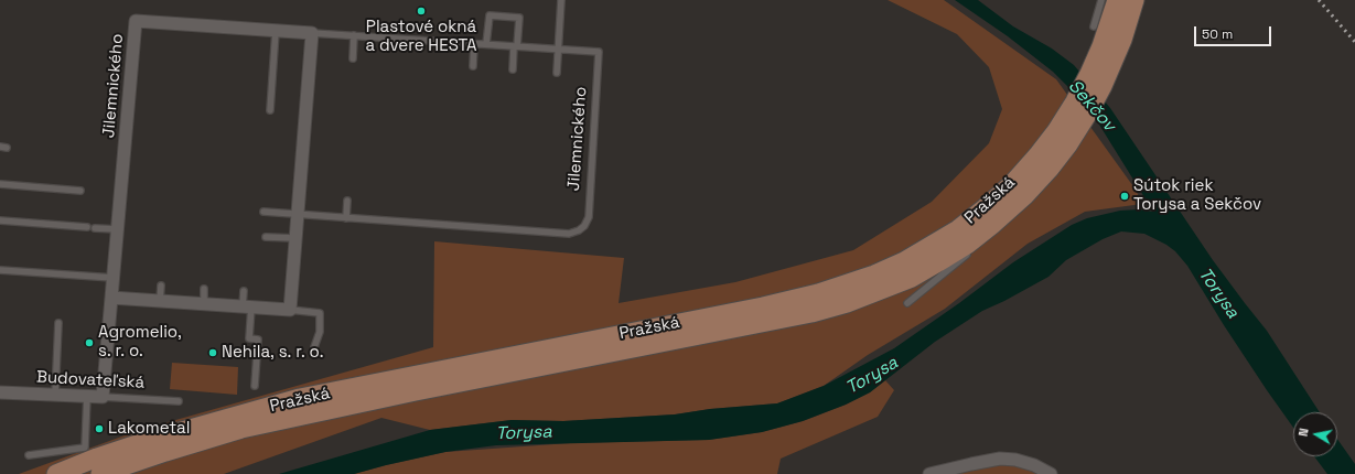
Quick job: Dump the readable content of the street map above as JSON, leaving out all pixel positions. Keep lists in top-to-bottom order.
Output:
{
  "streets": {
    "main road": ["Pražská"],
    "street": ["Jilemnického", "Budovateľská"]
  },
  "crossings": [
    ["Jilemnického", "Budovateľská"]
  ],
  "water": ["Sekčov", "Torysa"],
  "places": [
    "Plastové okná a dvere HESTA",
    "Sútok riek Torysa a Sekčov",
    "Agromelio, s. r. o.",
    "Nehila, s. r. o.",
    "Lakometal"
  ],
  "scale_bar": "50 m",
  "north": "left"
}
